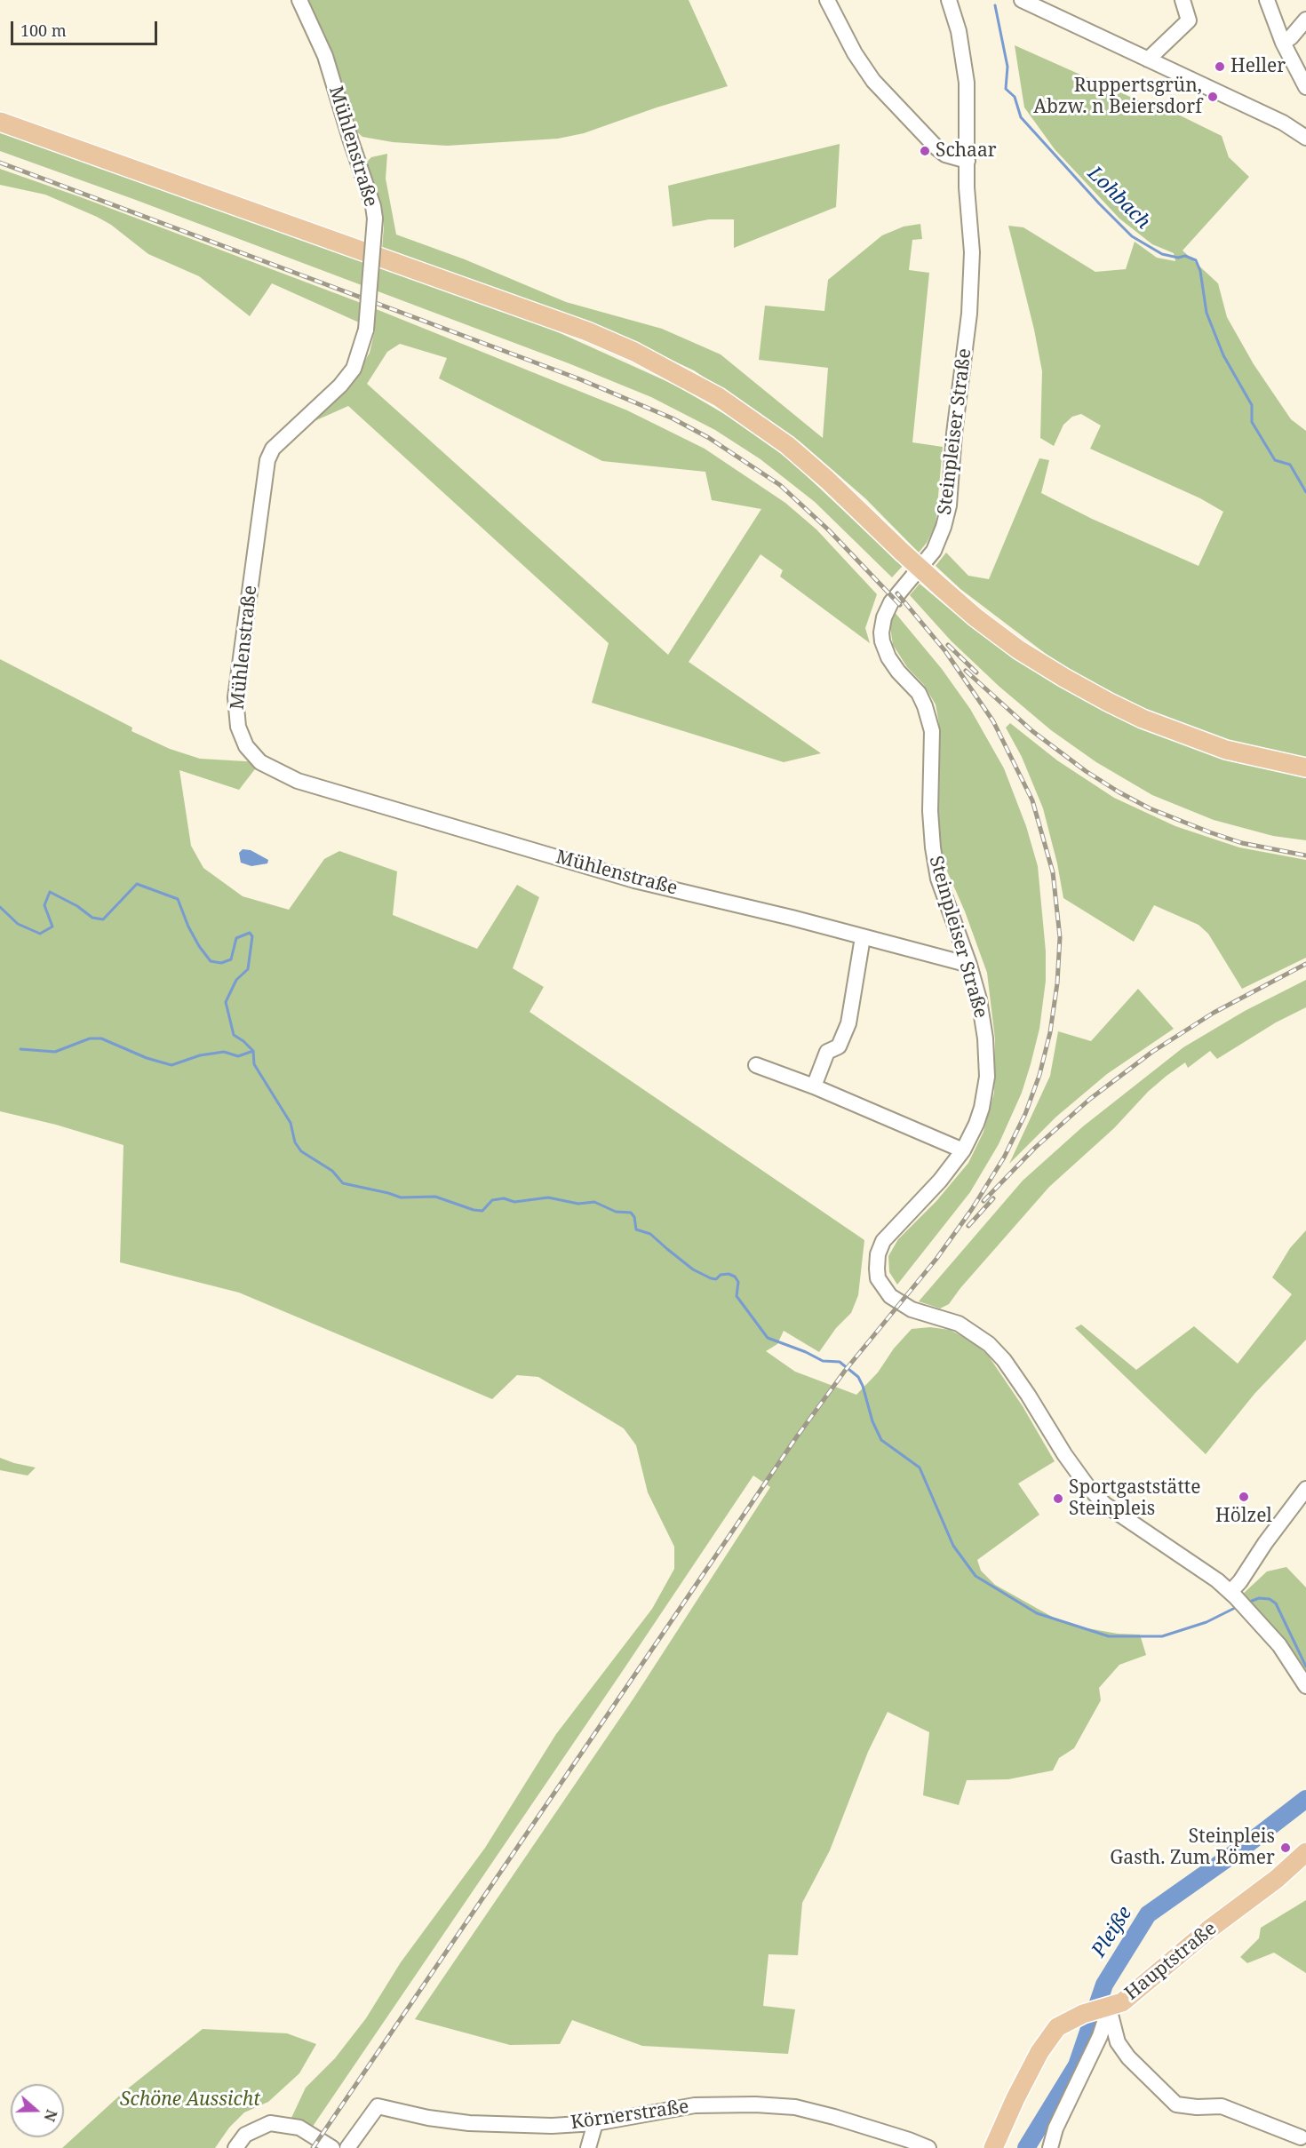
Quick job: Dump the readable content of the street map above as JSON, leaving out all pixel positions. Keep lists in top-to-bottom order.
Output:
{
  "streets": {
    "main road": ["Hauptstraße"],
    "street": ["Mühlenstraße", "Steinpleiser Straße", "Körnerstraße"]
  },
  "crossings": [
    ["Mühlenstraße", "Steinpleiser Straße"]
  ],
  "water": ["Lohbach", "Pleiße"],
  "parks": ["Schöne Aussicht"],
  "places": [
    "Heller",
    "Ruppertsgrün, Abzw. n Beiersdorf",
    "Schaar",
    "Hölzel",
    "Sportgaststätte Steinpleis",
    "Steinpleis Gasth. Zum Römer"
  ],
  "scale_bar": "100 m",
  "north": "right"
}
